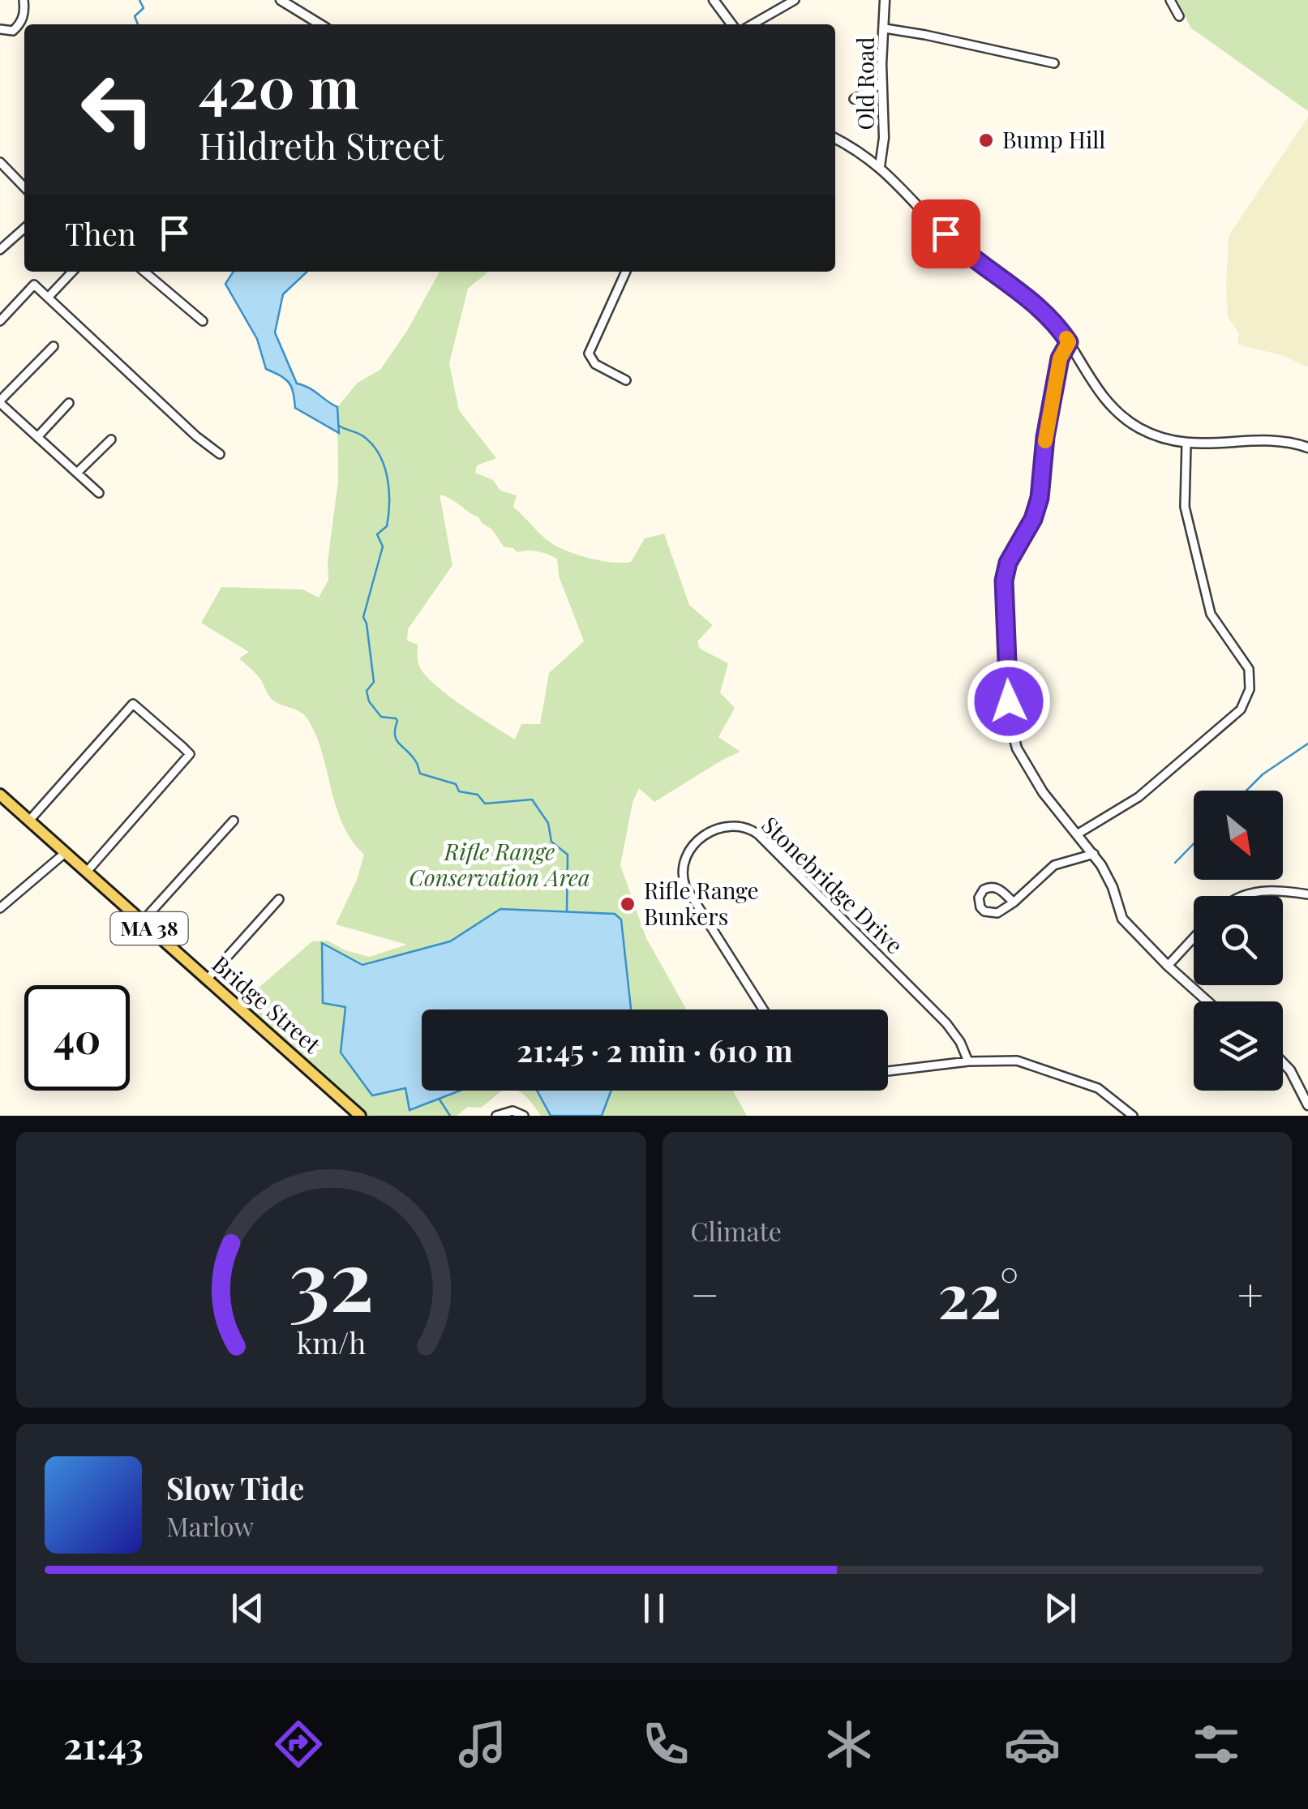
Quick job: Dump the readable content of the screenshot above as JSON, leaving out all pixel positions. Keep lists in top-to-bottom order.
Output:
{
  "streets": {
    "main road": ["MA 38", "Bridge Street"],
    "street": ["Old Road", "Stonebridge Drive"]
  },
  "parks": ["Rifle Range Conservation Area"],
  "places": ["Bump Hill", "Rifle Range Bunkers"],
  "north": "bottom right",
  "page": {
    "turn": ["420 m", "Hildreth Street"],
    "then": "Then",
    "limit": "40",
    "trip": "21:45 · 2 min · 610 m",
    "tile": "Climate",
    "heat": ["−", "22°", "+"],
    "song": ["Slow Tide", "Marlow"],
    "tabs": "21:43",
    "gauge": ["32", "km/h"]
  }
}
